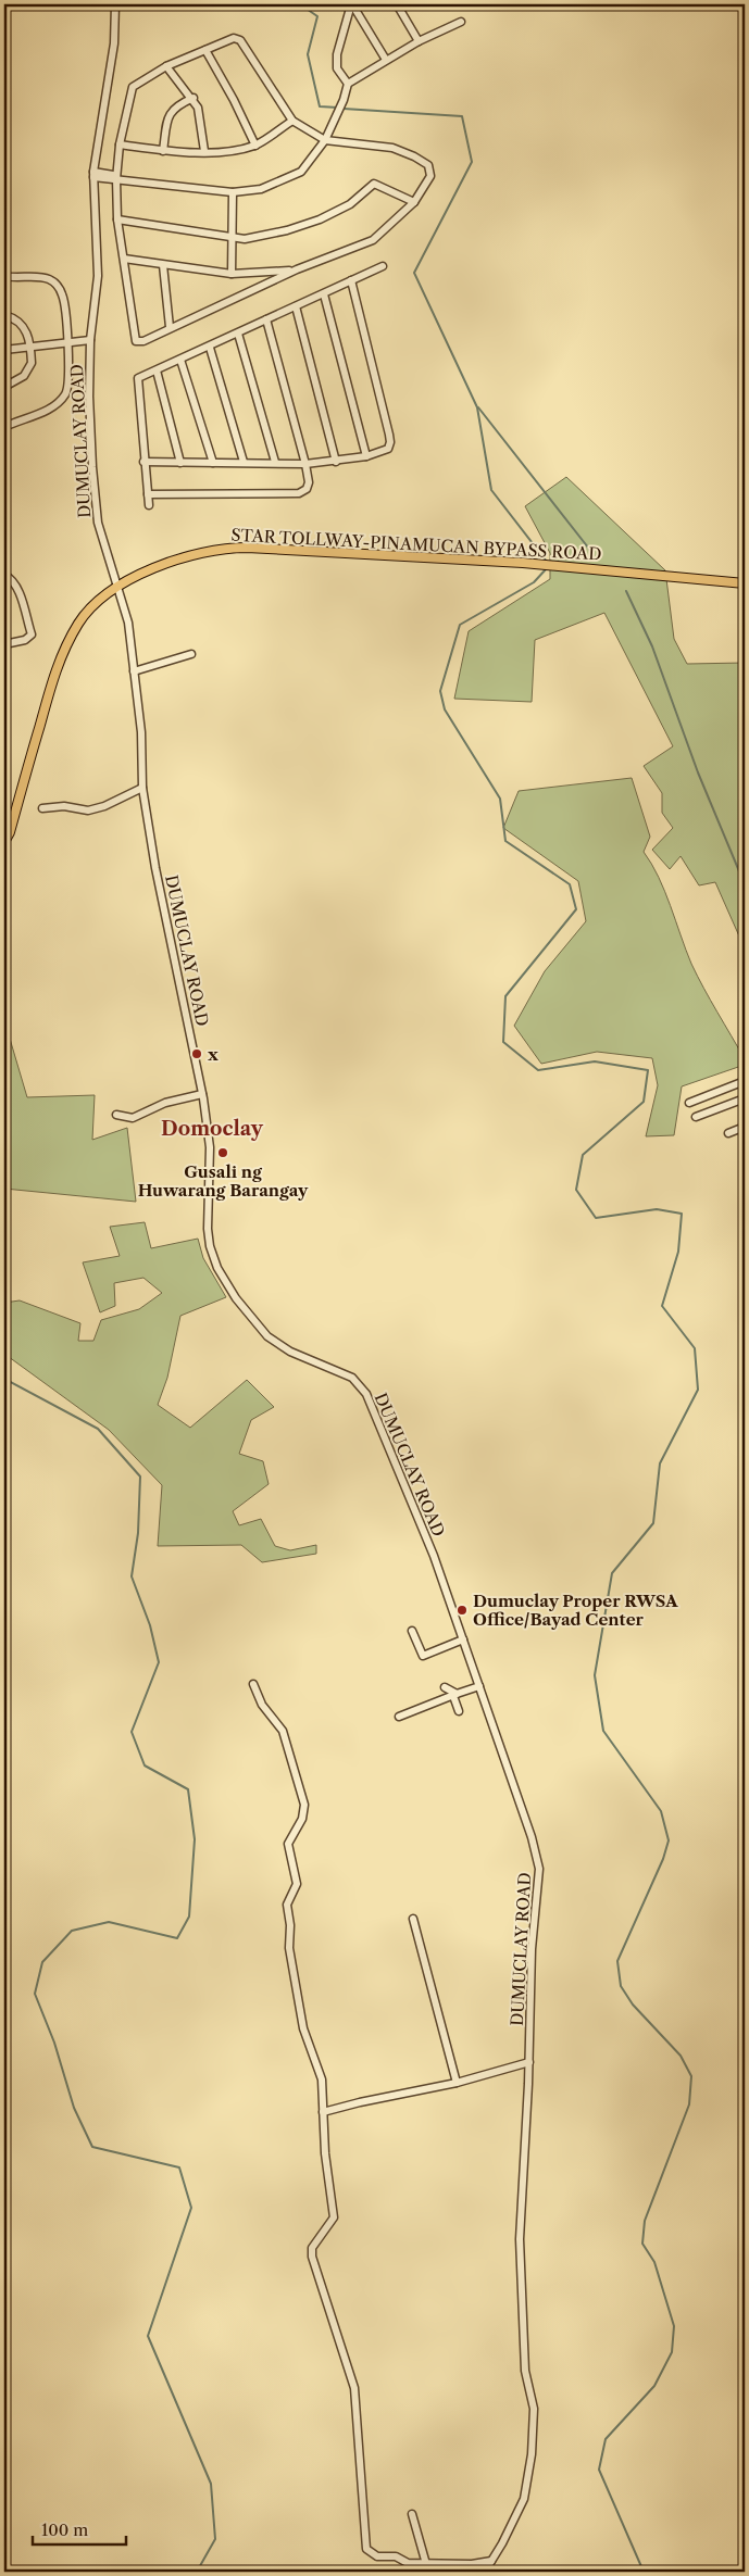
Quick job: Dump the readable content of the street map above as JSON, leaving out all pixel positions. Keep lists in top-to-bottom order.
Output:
{
  "streets": {
    "main road": ["STAR TOLLWAY-PINAMUCAN BYPASS ROAD"],
    "street": ["DUMUCLAY ROAD"]
  },
  "crossings": [
    ["DUMUCLAY ROAD", "STAR TOLLWAY-PINAMUCAN BYPASS ROAD"]
  ],
  "districts": ["Domoclay"],
  "places": ["x", "Gusali ng Huwarang Barangay", "Dumuclay Proper RWSA Office/Bayad Center"],
  "scale_bar": "100 m"
}
